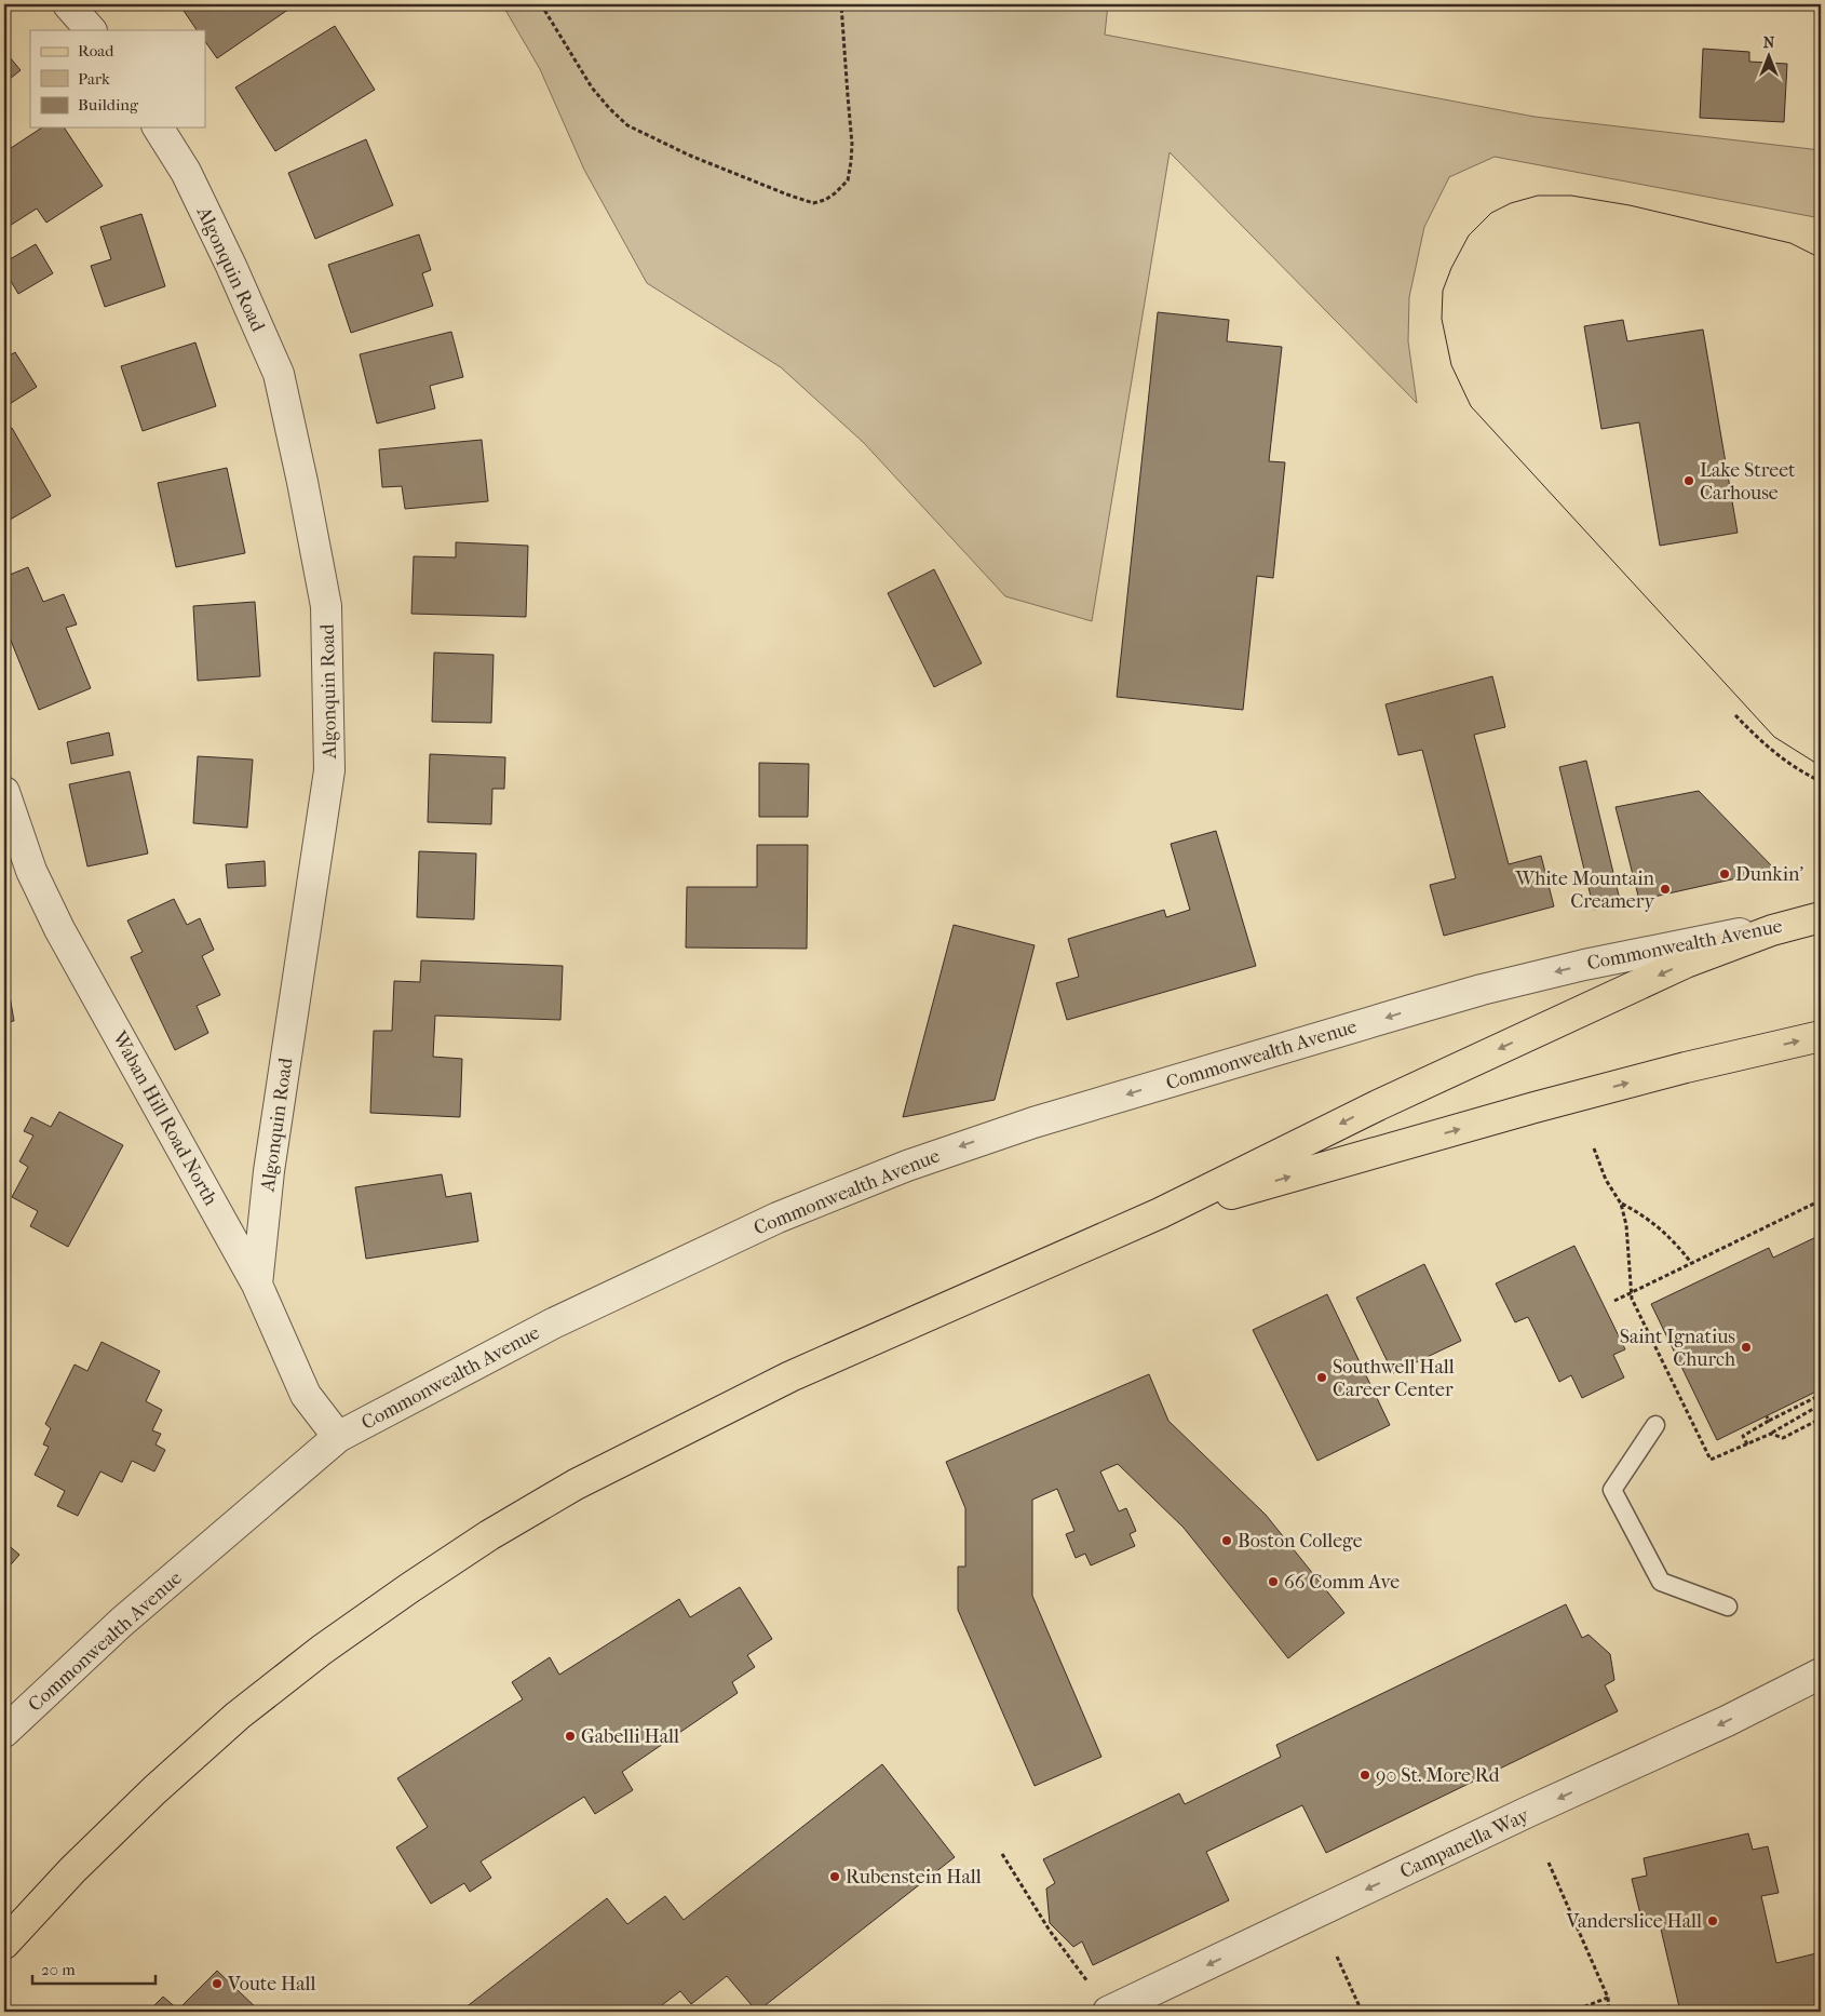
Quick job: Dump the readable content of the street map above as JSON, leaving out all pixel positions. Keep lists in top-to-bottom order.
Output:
{
  "streets": {
    "main road": ["Commonwealth Avenue"],
    "street": ["Algonquin Road", "Waban Hill Road North", "Campanella Way"]
  },
  "crossings": [
    ["Algonquin Road", "Waban Hill Road North"],
    ["Commonwealth Avenue", "Waban Hill Road North"]
  ],
  "one_way": ["Campanella Way"],
  "places": [
    "Lake Street Carhouse",
    "Dunkin'",
    "White Mountain Creamery",
    "Saint Ignatius Church",
    "Southwell Hall Career Center",
    "Boston College",
    "66 Comm Ave",
    "Gabelli Hall",
    "90 St. More Rd",
    "Rubenstein Hall",
    "Vanderslice Hall",
    "Voute Hall"
  ],
  "legend": ["Road", "Park", "Building"],
  "scale_bar": "20 m",
  "north": "top"
}
